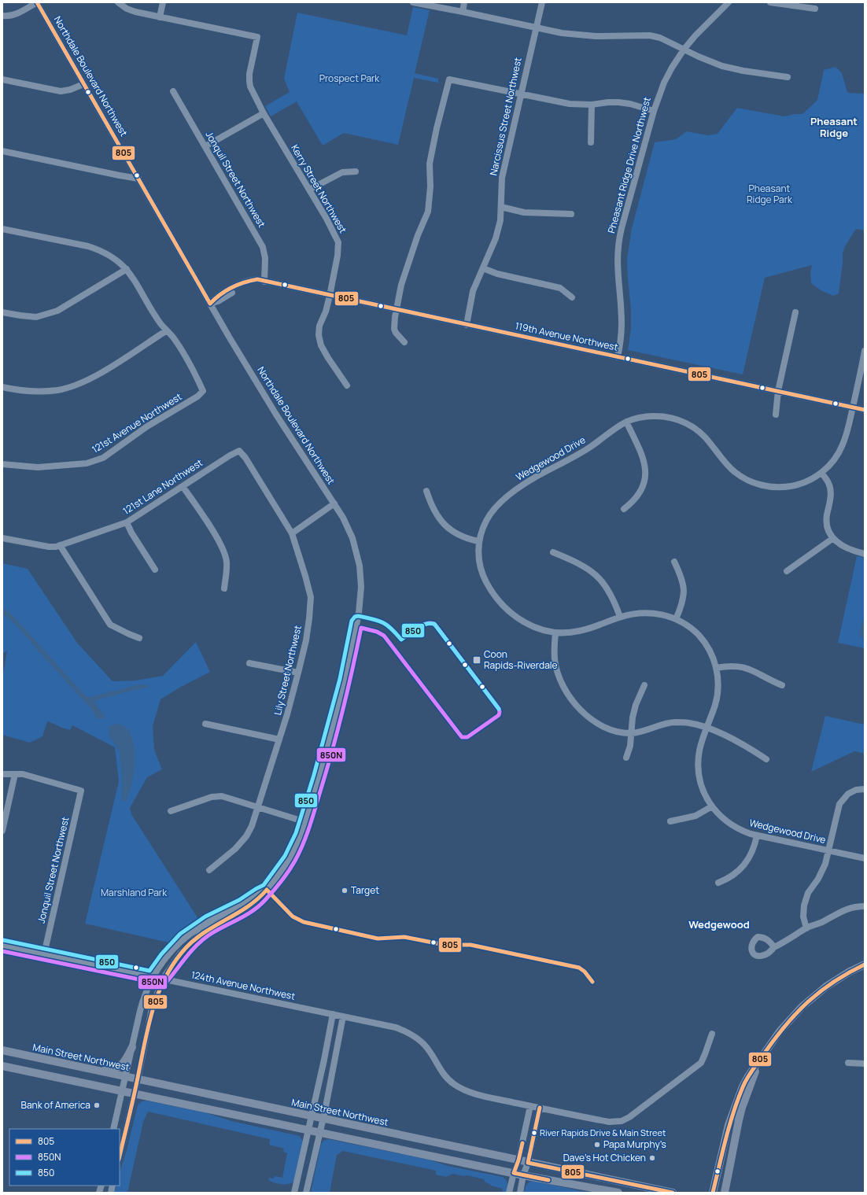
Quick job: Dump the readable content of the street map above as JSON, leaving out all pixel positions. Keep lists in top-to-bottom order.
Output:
{
  "streets": {
    "main road": ["Main Street Northwest"],
    "street": [
      "Northdale Boulevard Northwest",
      "Narcissus Street Northwest",
      "Pheasant Ridge Drive Northwest",
      "Jonquil Street Northwest",
      "Kerry Street Northwest",
      "119th Avenue Northwest",
      "121st Avenue Northwest",
      "Wedgewood Drive",
      "121st Lane Northwest",
      "Lily Street Northwest",
      "124th Avenue Northwest"
    ]
  },
  "crossings": [
    ["Northdale Boulevard Northwest", "119th Avenue Northwest"],
    ["Northdale Boulevard Northwest", "124th Avenue Northwest"],
    ["Northdale Boulevard Northwest", "Main Street Northwest"],
    ["Narcissus Street Northwest", "119th Avenue Northwest"],
    ["Pheasant Ridge Drive Northwest", "119th Avenue Northwest"],
    ["Jonquil Street Northwest", "119th Avenue Northwest"],
    ["Jonquil Street Northwest", "124th Avenue Northwest"],
    ["Kerry Street Northwest", "119th Avenue Northwest"],
    ["119th Avenue Northwest", "Wedgewood Drive"],
    ["121st Lane Northwest", "Lily Street Northwest"]
  ],
  "districts": ["Pheasant Ridge", "Wedgewood"],
  "parks": ["Prospect Park", "Pheasant Ridge Park", "Marshland Park"],
  "places": {
    "transit": ["Coon Rapids-Riverdale"],
    "other": [
      "Target",
      "Bank of America",
      "River Rapids Drive & Main Street",
      "Papa Murphy's",
      "Dave's Hot Chicken"
    ]
  },
  "lines": ["transit line 805", "transit line 850", "transit line 850N"],
  "legend": ["805", "850N", "850"]
}
